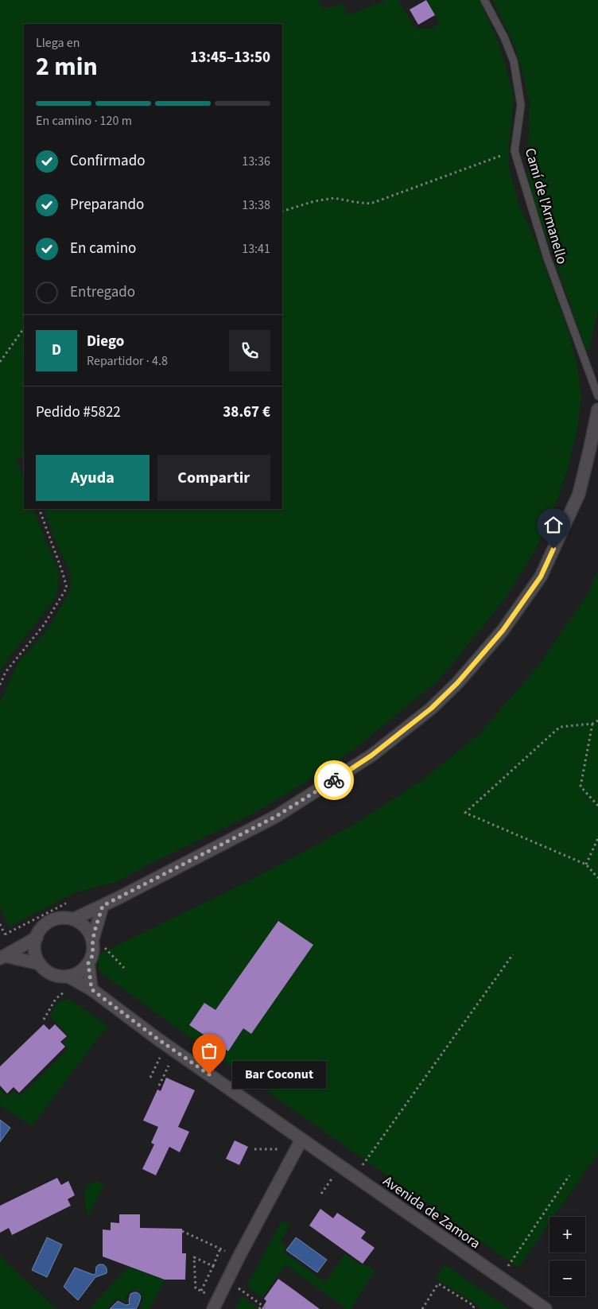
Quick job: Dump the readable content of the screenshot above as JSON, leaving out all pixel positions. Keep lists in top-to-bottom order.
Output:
{
  "streets": {
    "street": ["Avenida de Zamora"],
    "lane": ["Camí de l'Armanello"]
  },
  "places": ["Bar Coconut"],
  "page": {
    "heading": ["2 min", "Llega en", "13:45–13:50"],
    "panel": [
      "Diego",
      "Repartidor · 4.8",
      "Pedido #5822",
      "38.67 €"
    ],
    "bar": "En camino · 120 m",
    "list": [
      ["Confirmado", "13:36"],
      ["Preparando", "13:38"],
      ["En camino", "13:41"],
      "Entregado"
    ],
    "round": "D",
    "buttons": ["Ayuda", "Compartir"],
    "bubble": "Bar Coconut",
    "map_buttons": ["+", "−"]
  }
}
